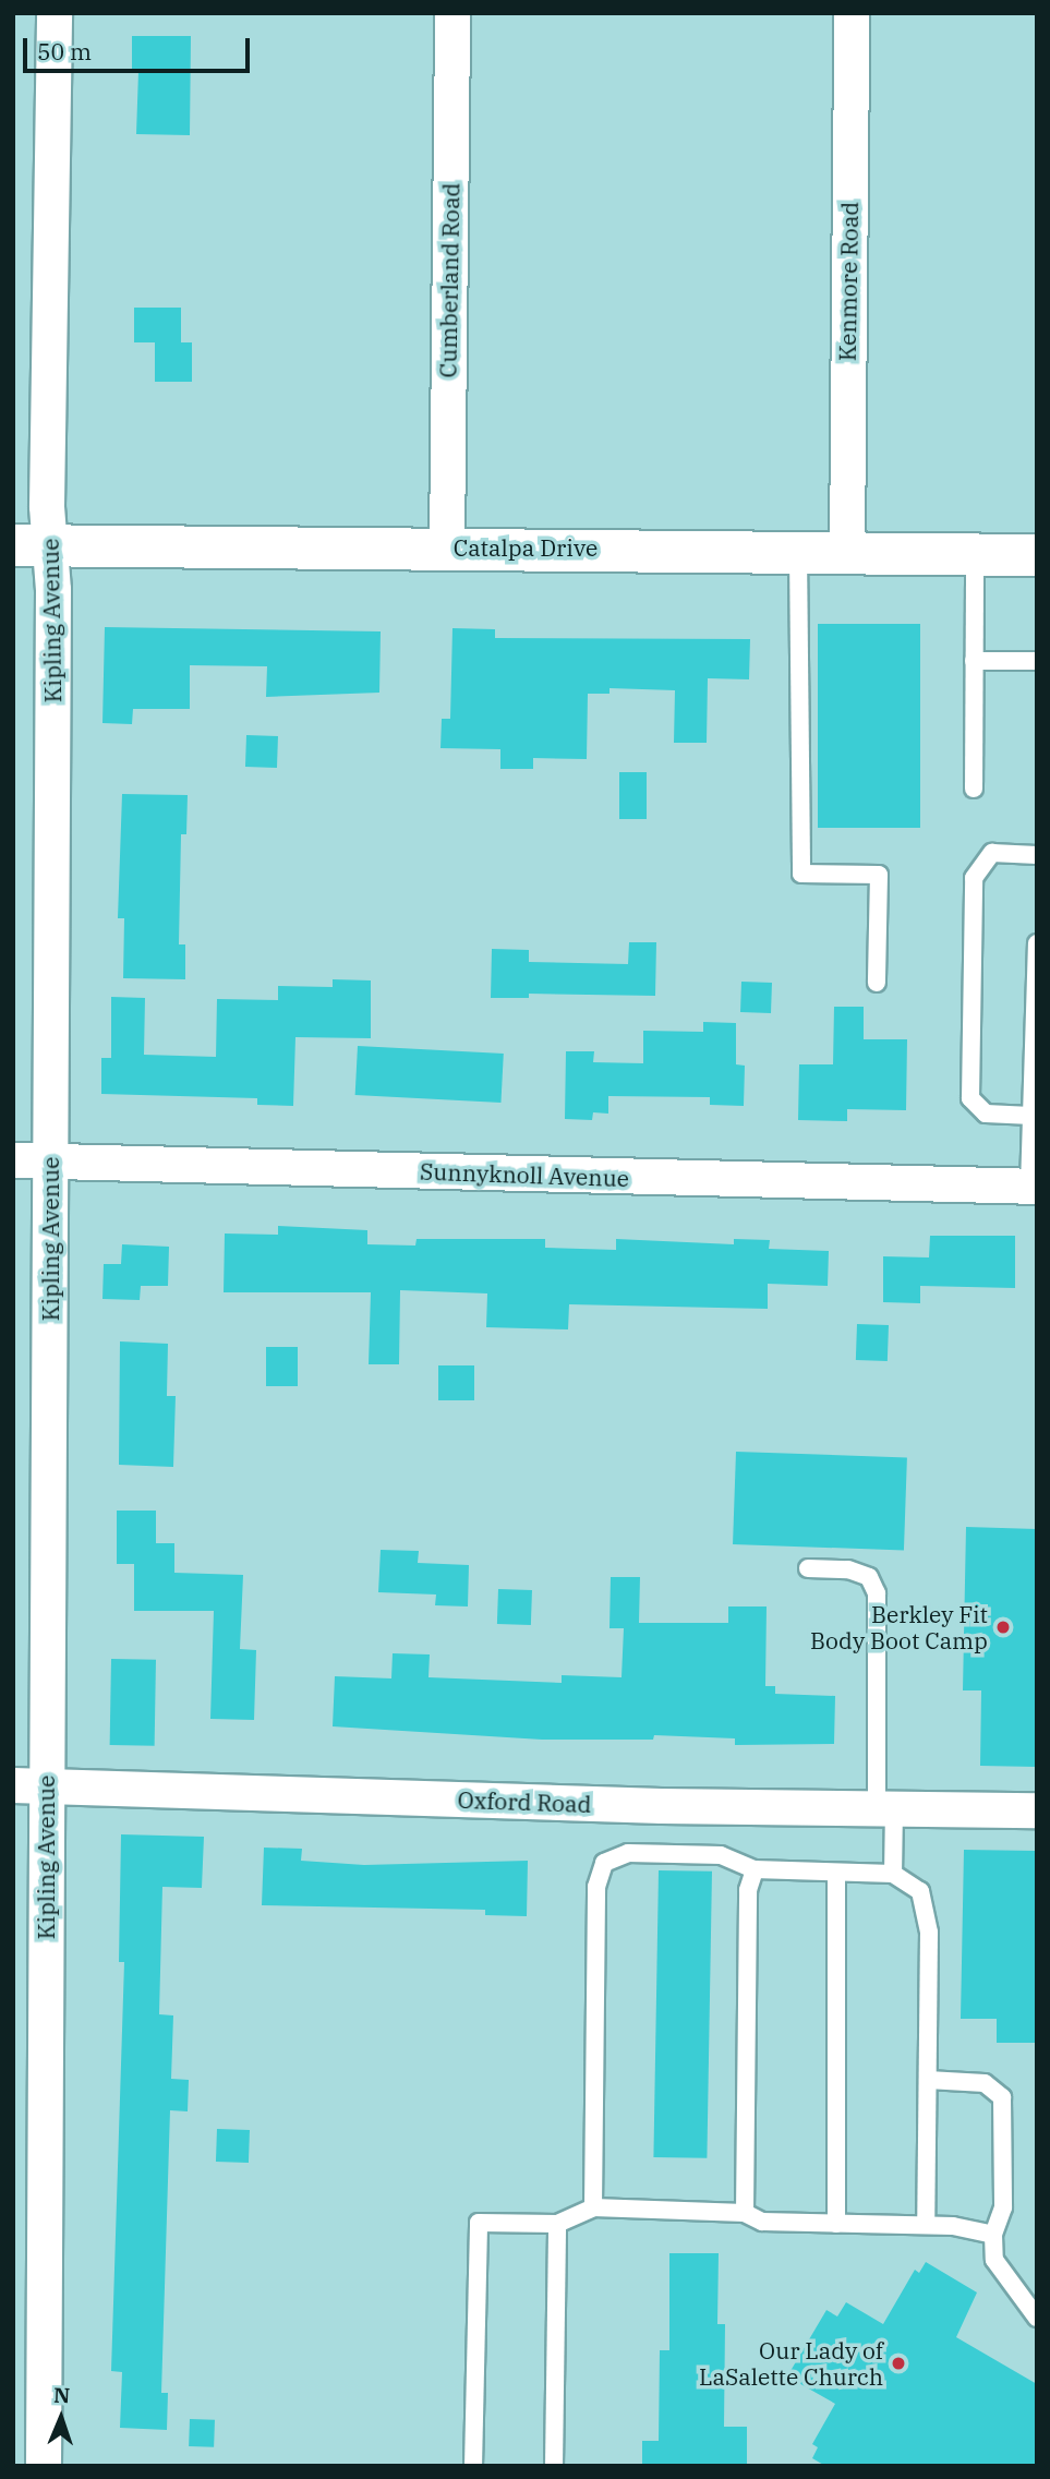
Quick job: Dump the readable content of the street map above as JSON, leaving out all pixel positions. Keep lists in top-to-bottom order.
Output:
{
  "streets": {
    "street": [
      "Cumberland Road",
      "Kenmore Road",
      "Catalpa Drive",
      "Kipling Avenue",
      "Sunnyknoll Avenue",
      "Oxford Road"
    ]
  },
  "crossings": [
    ["Cumberland Road", "Catalpa Drive"],
    ["Kenmore Road", "Catalpa Drive"],
    ["Catalpa Drive", "Kipling Avenue"],
    ["Kipling Avenue", "Sunnyknoll Avenue"],
    ["Kipling Avenue", "Oxford Road"]
  ],
  "places": ["Berkley Fit Body Boot Camp", "Our Lady of LaSalette Church"],
  "scale_bar": "50 m",
  "north": "top"
}
